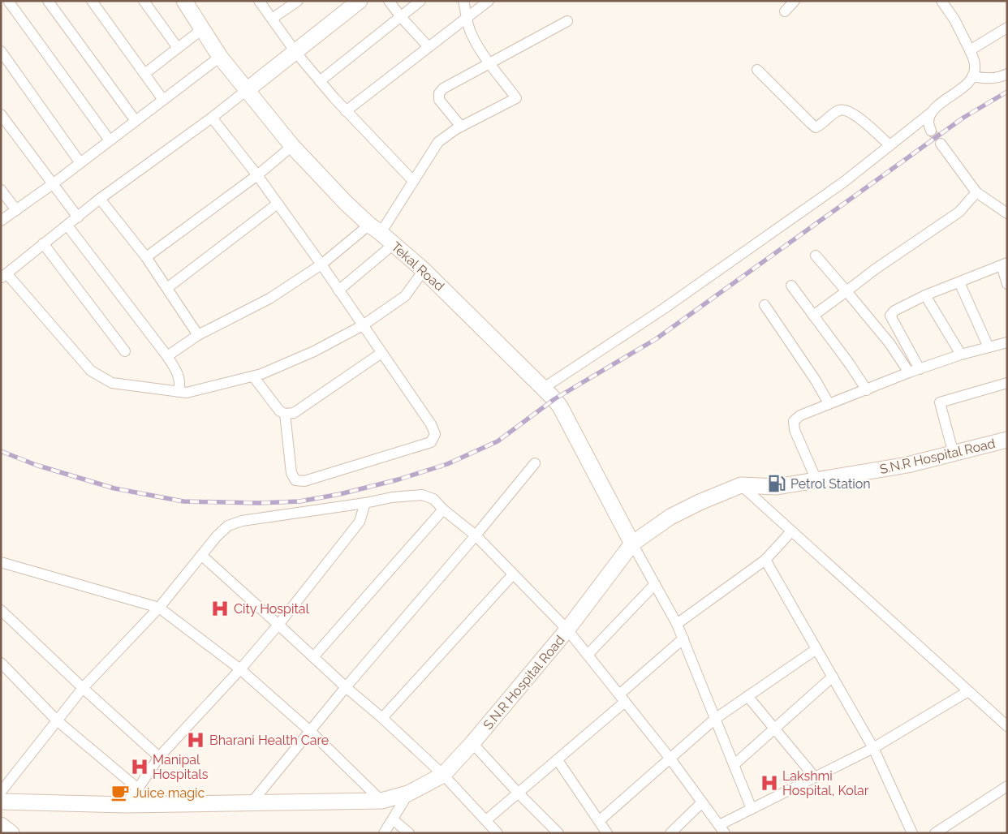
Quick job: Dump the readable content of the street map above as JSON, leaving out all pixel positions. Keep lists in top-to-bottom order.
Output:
{
  "streets": {
    "main road": ["Tekal Road", "S.N.R Hospital Road"]
  },
  "crossings": [
    ["Tekal Road", "S.N.R Hospital Road"]
  ],
  "places": {
    "fuel station": ["Petrol Station"],
    "hospital": [
      "City Hospital",
      "Bharani Health Care",
      "Manipal Hospitals",
      "Lakshmi Hospital, Kolar"
    ],
    "cafe": ["Juice magic"]
  }
}
